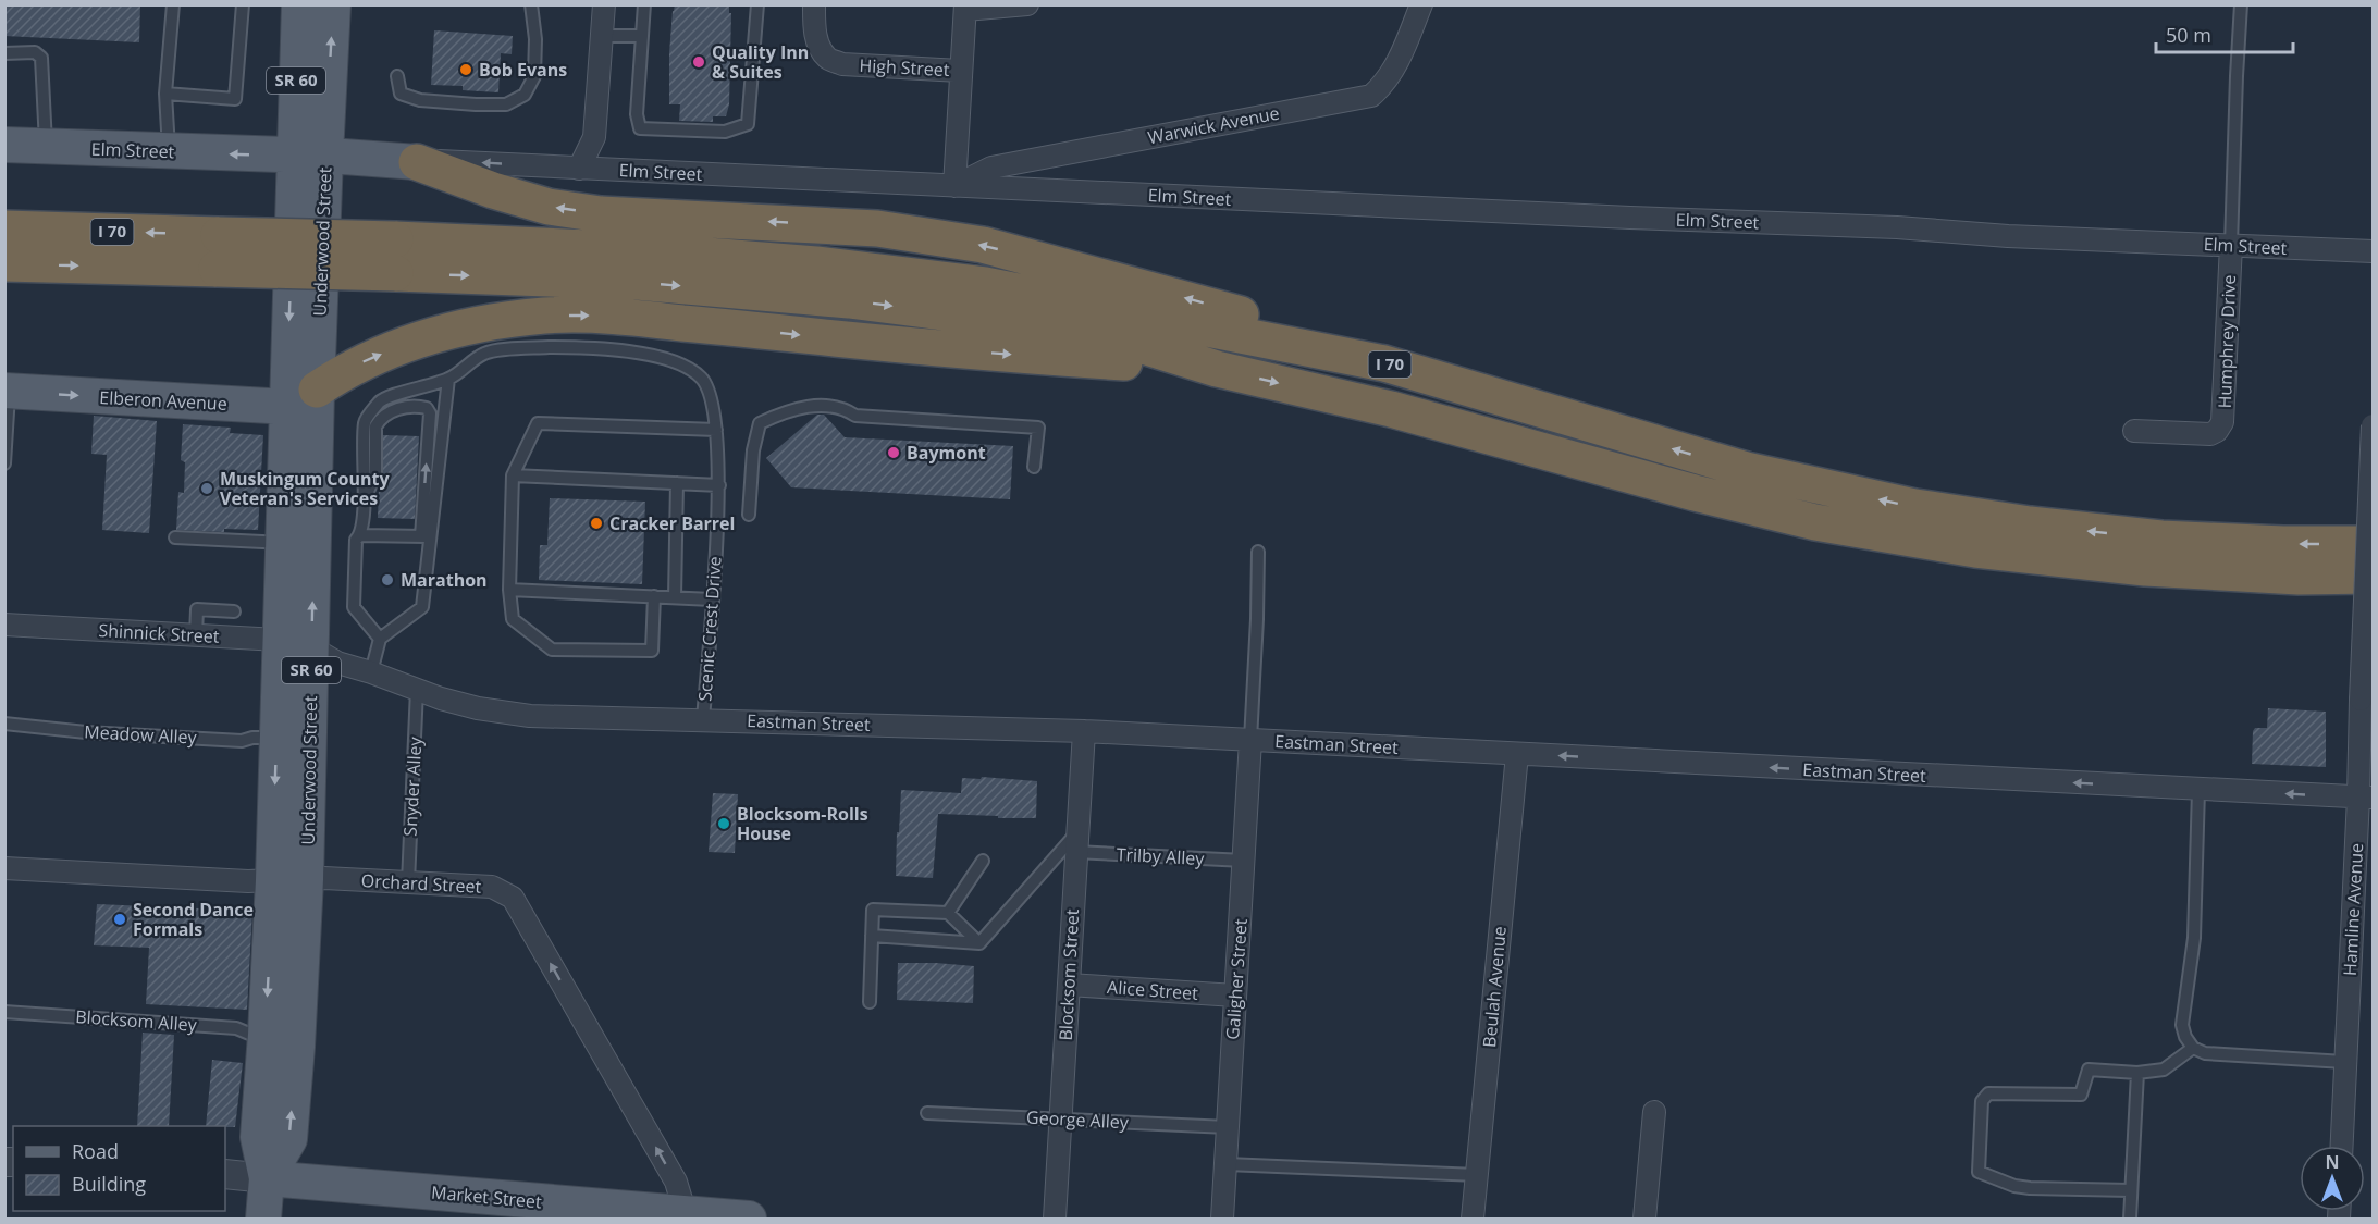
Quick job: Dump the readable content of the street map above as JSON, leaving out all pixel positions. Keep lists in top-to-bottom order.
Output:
{
  "streets": {
    "highway": ["I 70"],
    "main road": [
      "SR 60",
      "Elm Street",
      "Underwood Street",
      "Elberon Avenue",
      "Market Street"
    ],
    "street": [
      "High Street",
      "Warwick Avenue",
      "Humphrey Drive",
      "Shinnick Street",
      "Eastman Street",
      "Orchard Street",
      "Hamline Avenue",
      "Blocksom Street",
      "Galigher Street",
      "Beulah Avenue",
      "Alice Street"
    ],
    "lane": [
      "Scenic Crest Drive",
      "Meadow Alley",
      "Snyder Alley",
      "Trilby Alley",
      "Blocksom Alley",
      "George Alley"
    ]
  },
  "crossings": [
    ["Warwick Avenue", "Elm Street"],
    ["Elm Street", "Underwood Street"],
    ["Elm Street", "Humphrey Drive"],
    ["Underwood Street", "Elberon Avenue"],
    ["Underwood Street", "Shinnick Street"],
    ["Underwood Street", "Eastman Street"],
    ["Underwood Street", "Meadow Alley"],
    ["Underwood Street", "Orchard Street"],
    ["Underwood Street", "Blocksom Alley"],
    ["Underwood Street", "Market Street"],
    ["Scenic Crest Drive", "Eastman Street"],
    ["Shinnick Street", "Eastman Street"],
    ["Eastman Street", "Snyder Alley"],
    ["Eastman Street", "Hamline Avenue"],
    ["Eastman Street", "Blocksom Street"],
    ["Eastman Street", "Galigher Street"],
    ["Eastman Street", "Beulah Avenue"],
    ["Snyder Alley", "Orchard Street"],
    ["Trilby Alley", "Blocksom Street"],
    ["Trilby Alley", "Galigher Street"],
    ["Orchard Street", "Market Street"],
    ["Blocksom Street", "Alice Street"],
    ["Blocksom Street", "George Alley"],
    ["Galigher Street", "Alice Street"],
    ["Galigher Street", "George Alley"]
  ],
  "one_way": ["Elberon Avenue", "Eastman Street", "Orchard Street"],
  "places": [
    "Quality Inn & Suites",
    "Bob Evans",
    "Baymont",
    "Muskingum County Veteran's Services",
    "Cracker Barrel",
    "Marathon",
    "Blocksom-Rolls House",
    "Second Dance Formals"
  ],
  "legend": ["Road", "Building"],
  "scale_bar": "50 m",
  "north": "top"
}
